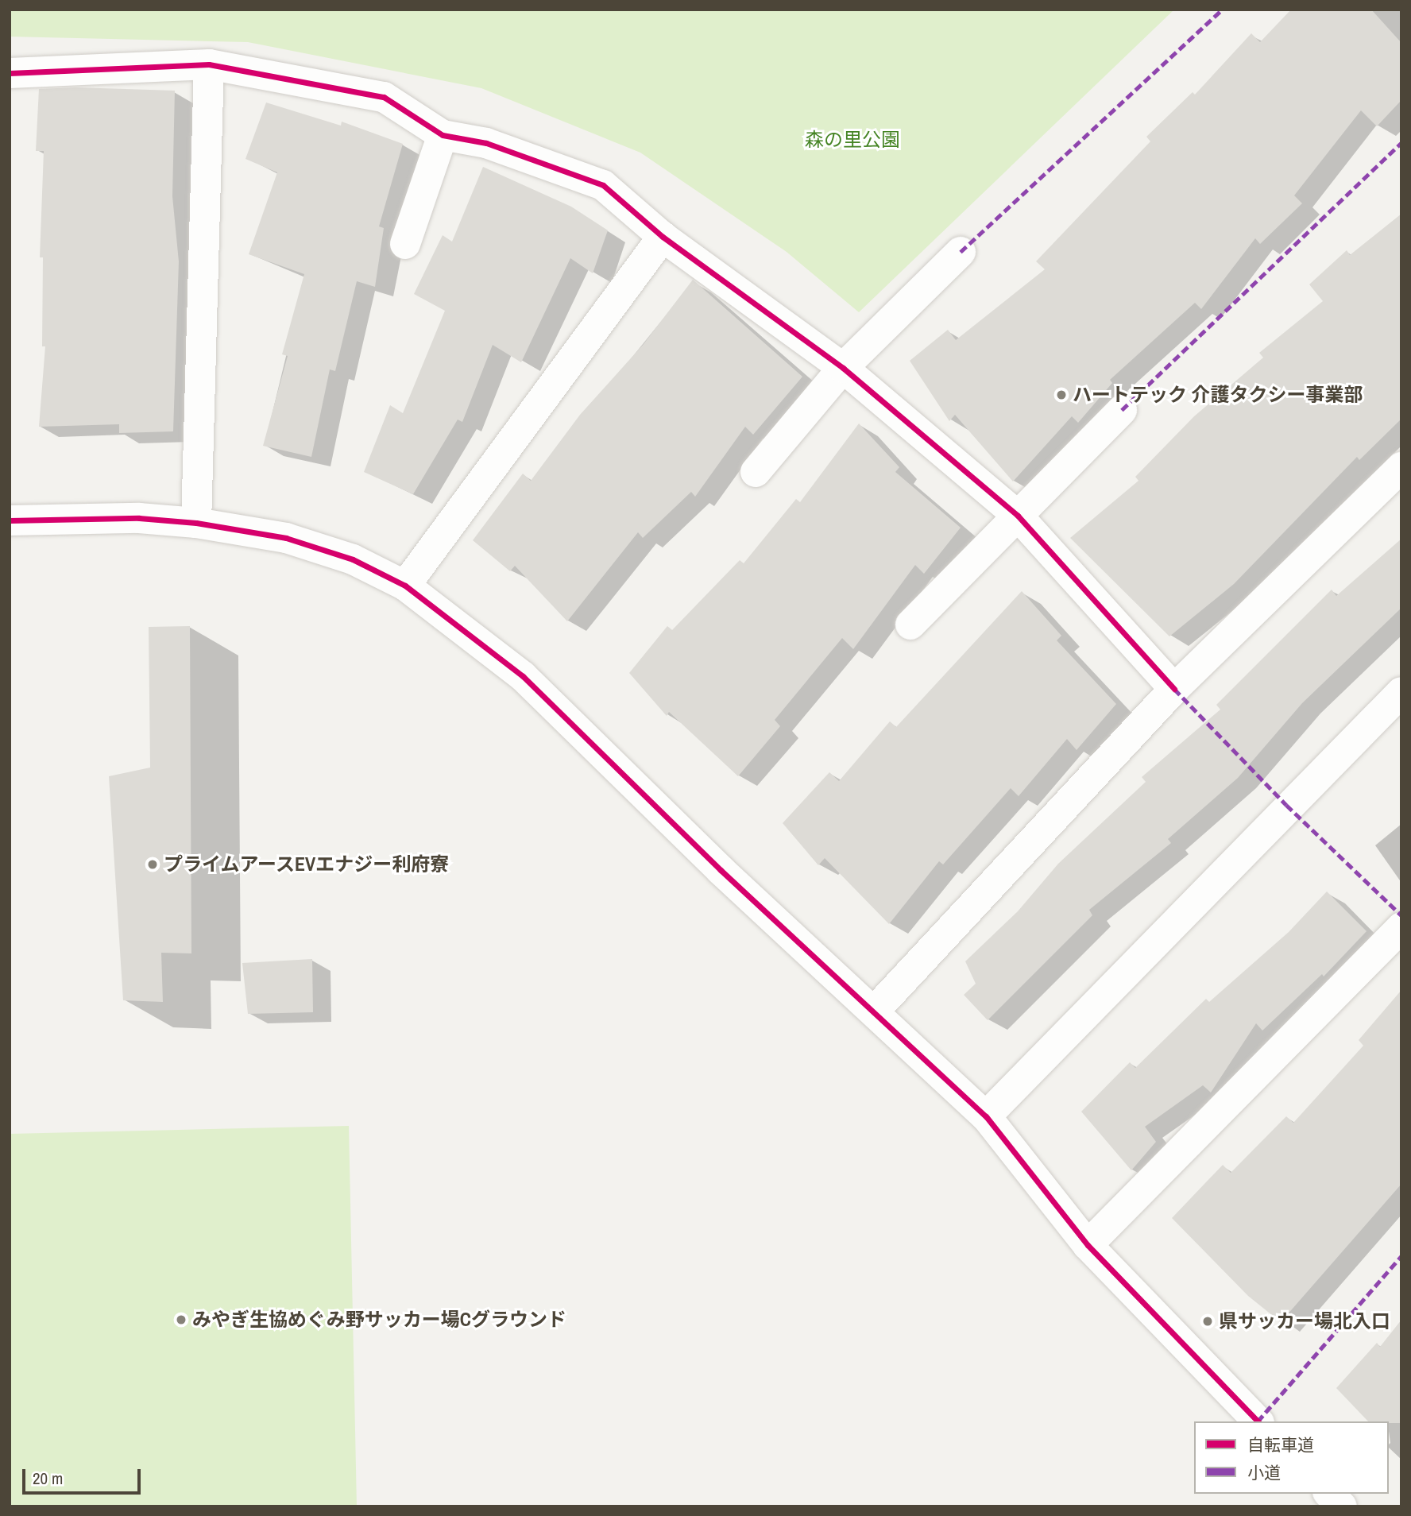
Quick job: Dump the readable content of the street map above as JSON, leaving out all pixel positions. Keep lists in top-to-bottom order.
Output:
{
  "parks": ["森の里公園"],
  "places": [
    "ハートテック 介護タクシー事業部",
    "プライムアースEVエナジー利府寮",
    "みやぎ生協めぐみ野サッカー場Cグラウンド",
    "県サッカー場北入口"
  ],
  "legend": ["自転車道", "小道"],
  "scale_bar": "20 m"
}
